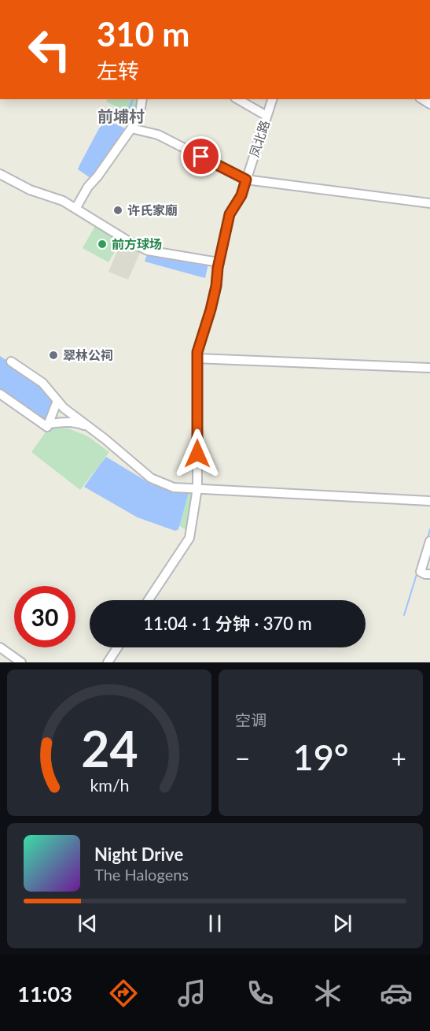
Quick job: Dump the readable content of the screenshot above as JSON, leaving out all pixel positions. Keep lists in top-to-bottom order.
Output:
{
  "streets": {
    "street": ["凤北路"]
  },
  "districts": ["前埔村"],
  "places": ["许氏家廟", "前方球场", "翠林公祠"],
  "page": {
    "turn": ["310 m", "左转"],
    "limit": "30",
    "trip": "11:04 · 1 分钟 · 370 m",
    "tile": "空调",
    "heat": ["−", "19°", "+"],
    "song": ["Night Drive", "The Halogens"],
    "tabs": "11:03",
    "gauge": ["24", "km/h"]
  }
}
